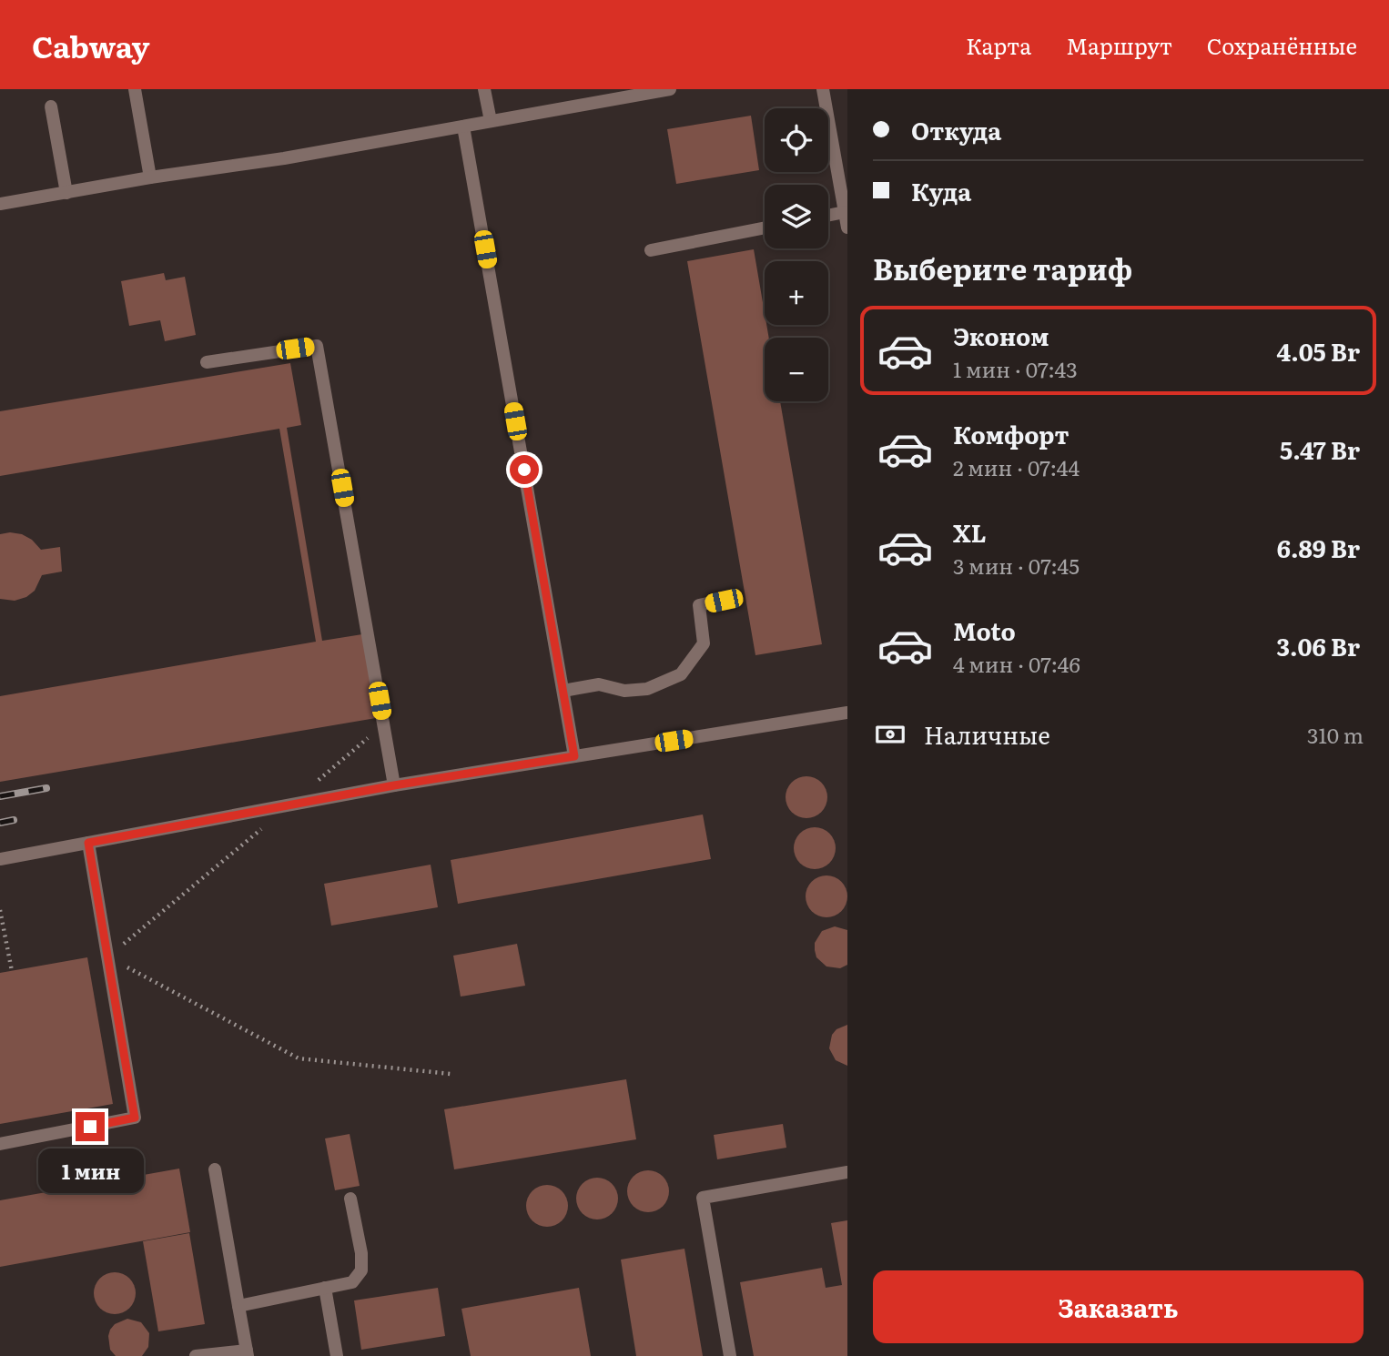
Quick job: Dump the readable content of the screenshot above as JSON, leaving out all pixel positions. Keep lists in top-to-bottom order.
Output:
{
  "page": {
    "header": "Cabway",
    "nav": ["Карта", "Маршрут", "Сохранённые"],
    "banner": ["Откуда", "Куда"],
    "map_buttons": ["+", "−"],
    "heading": "Выберите тариф",
    "list": [
      {
        "name": "Эконом",
        "note": "1 мин · 07:43",
        "value": "4.05 Br"
      },
      {
        "name": "Комфорт",
        "note": "2 мин · 07:44",
        "value": "5.47 Br"
      },
      {
        "name": "XL",
        "note": "3 мин · 07:45",
        "value": "6.89 Br"
      },
      {
        "name": "Moto",
        "note": "4 мин · 07:46",
        "value": "3.06 Br"
      }
    ],
    "pay": ["Наличные", "310 m"],
    "bubble": "1 мин",
    "buttons": "Заказать"
  }
}
